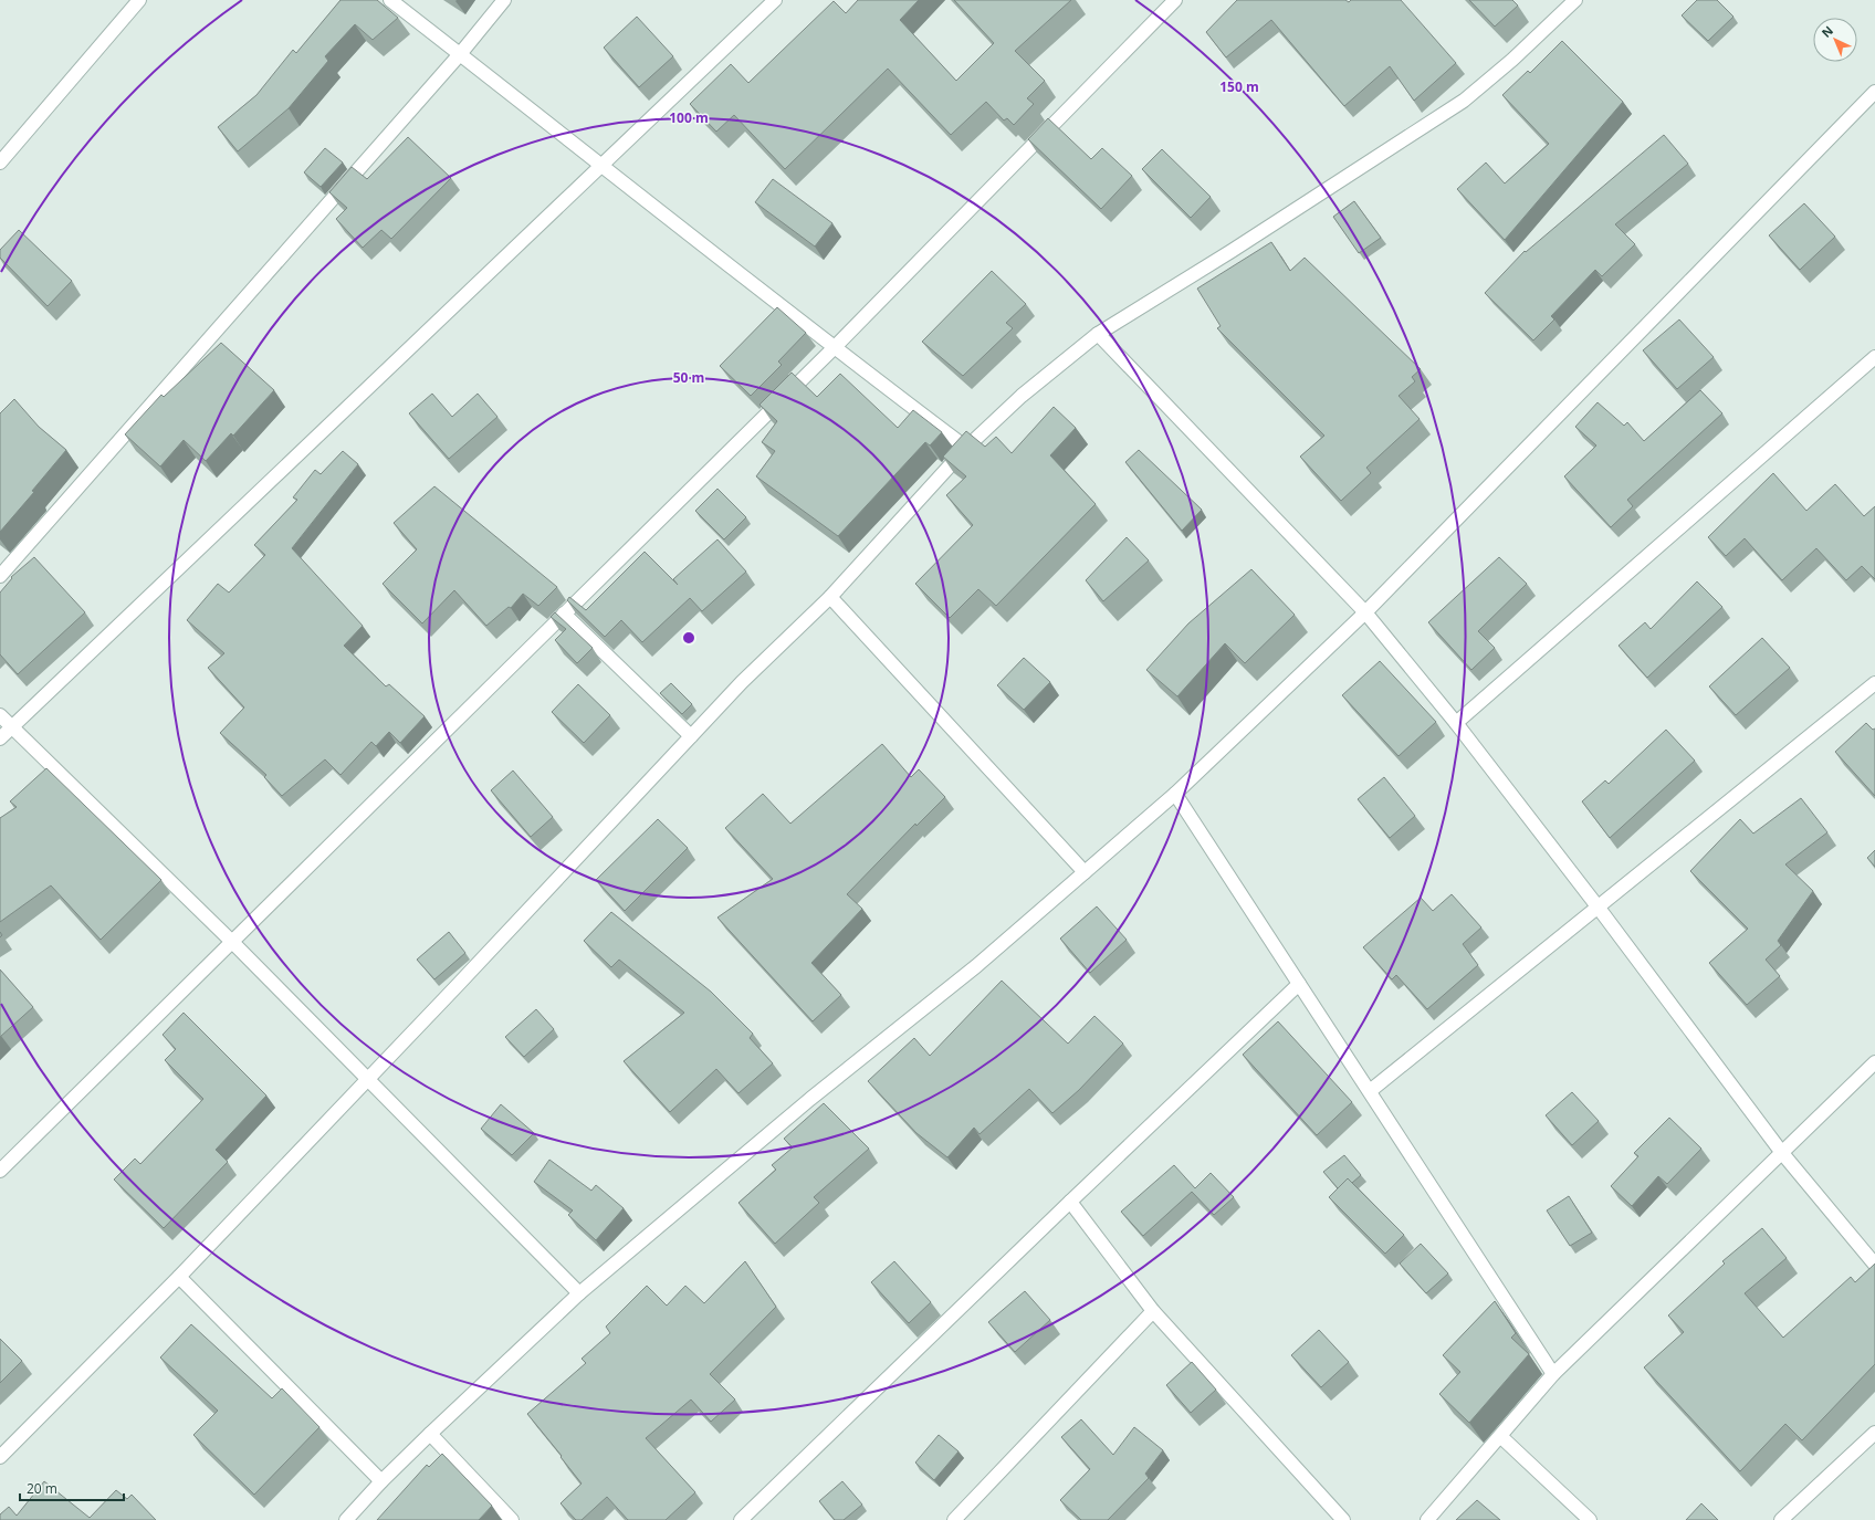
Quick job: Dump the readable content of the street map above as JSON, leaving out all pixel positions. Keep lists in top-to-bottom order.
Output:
{
  "scale_bar": "20 m",
  "north": "top left",
  "rings": ["150 m", "100 m", "50 m"]
}
